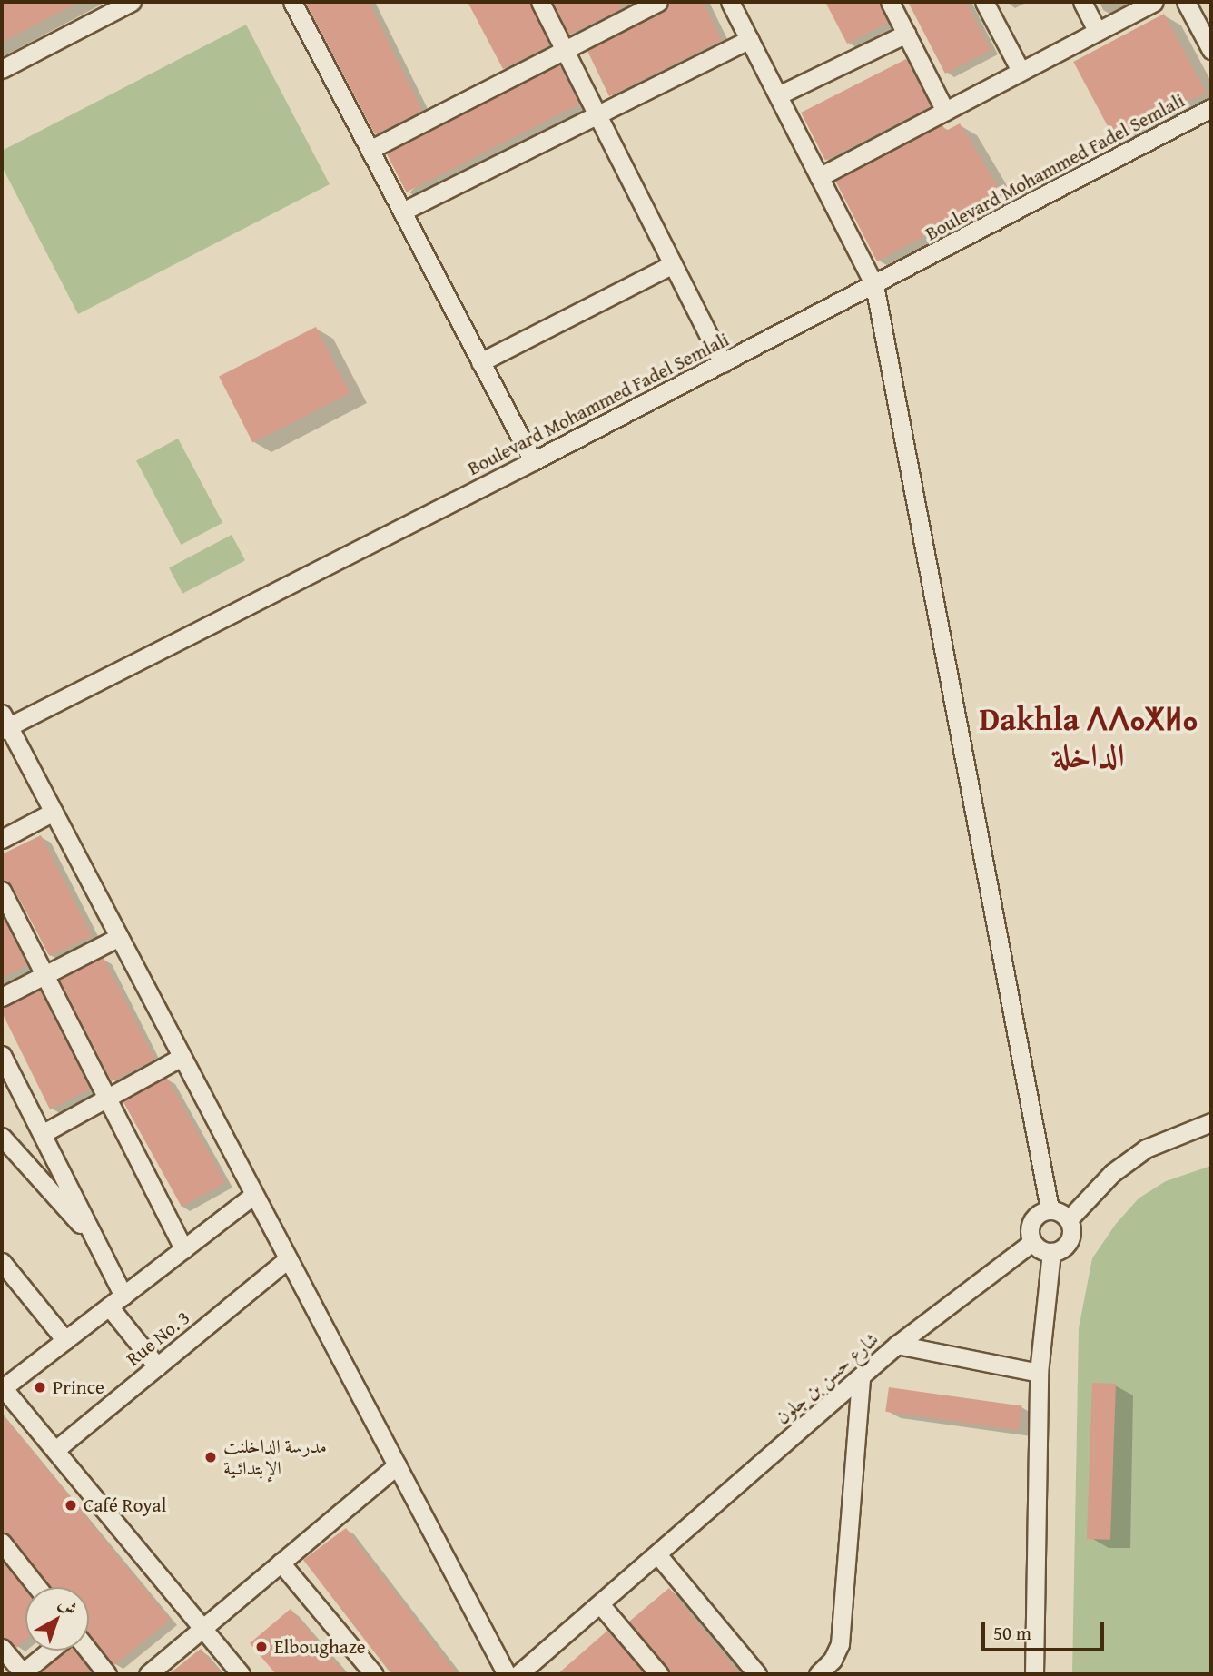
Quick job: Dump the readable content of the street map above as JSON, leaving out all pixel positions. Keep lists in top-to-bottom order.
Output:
{
  "streets": {
    "street": ["Boulevard Mohammed Fadel Semlali", "Rue No. 3", "شارع حسن بن جلون"]
  },
  "districts": ["Dakhla ⴷⴷⴰⵅⵍⴰ الداخلة"],
  "places": [
    "Prince",
    "مدرسة الداخلنت الإبتدائـية",
    "Café Royal",
    "Elboughaze"
  ],
  "scale_bar": "50 m",
  "north": "top right"
}
